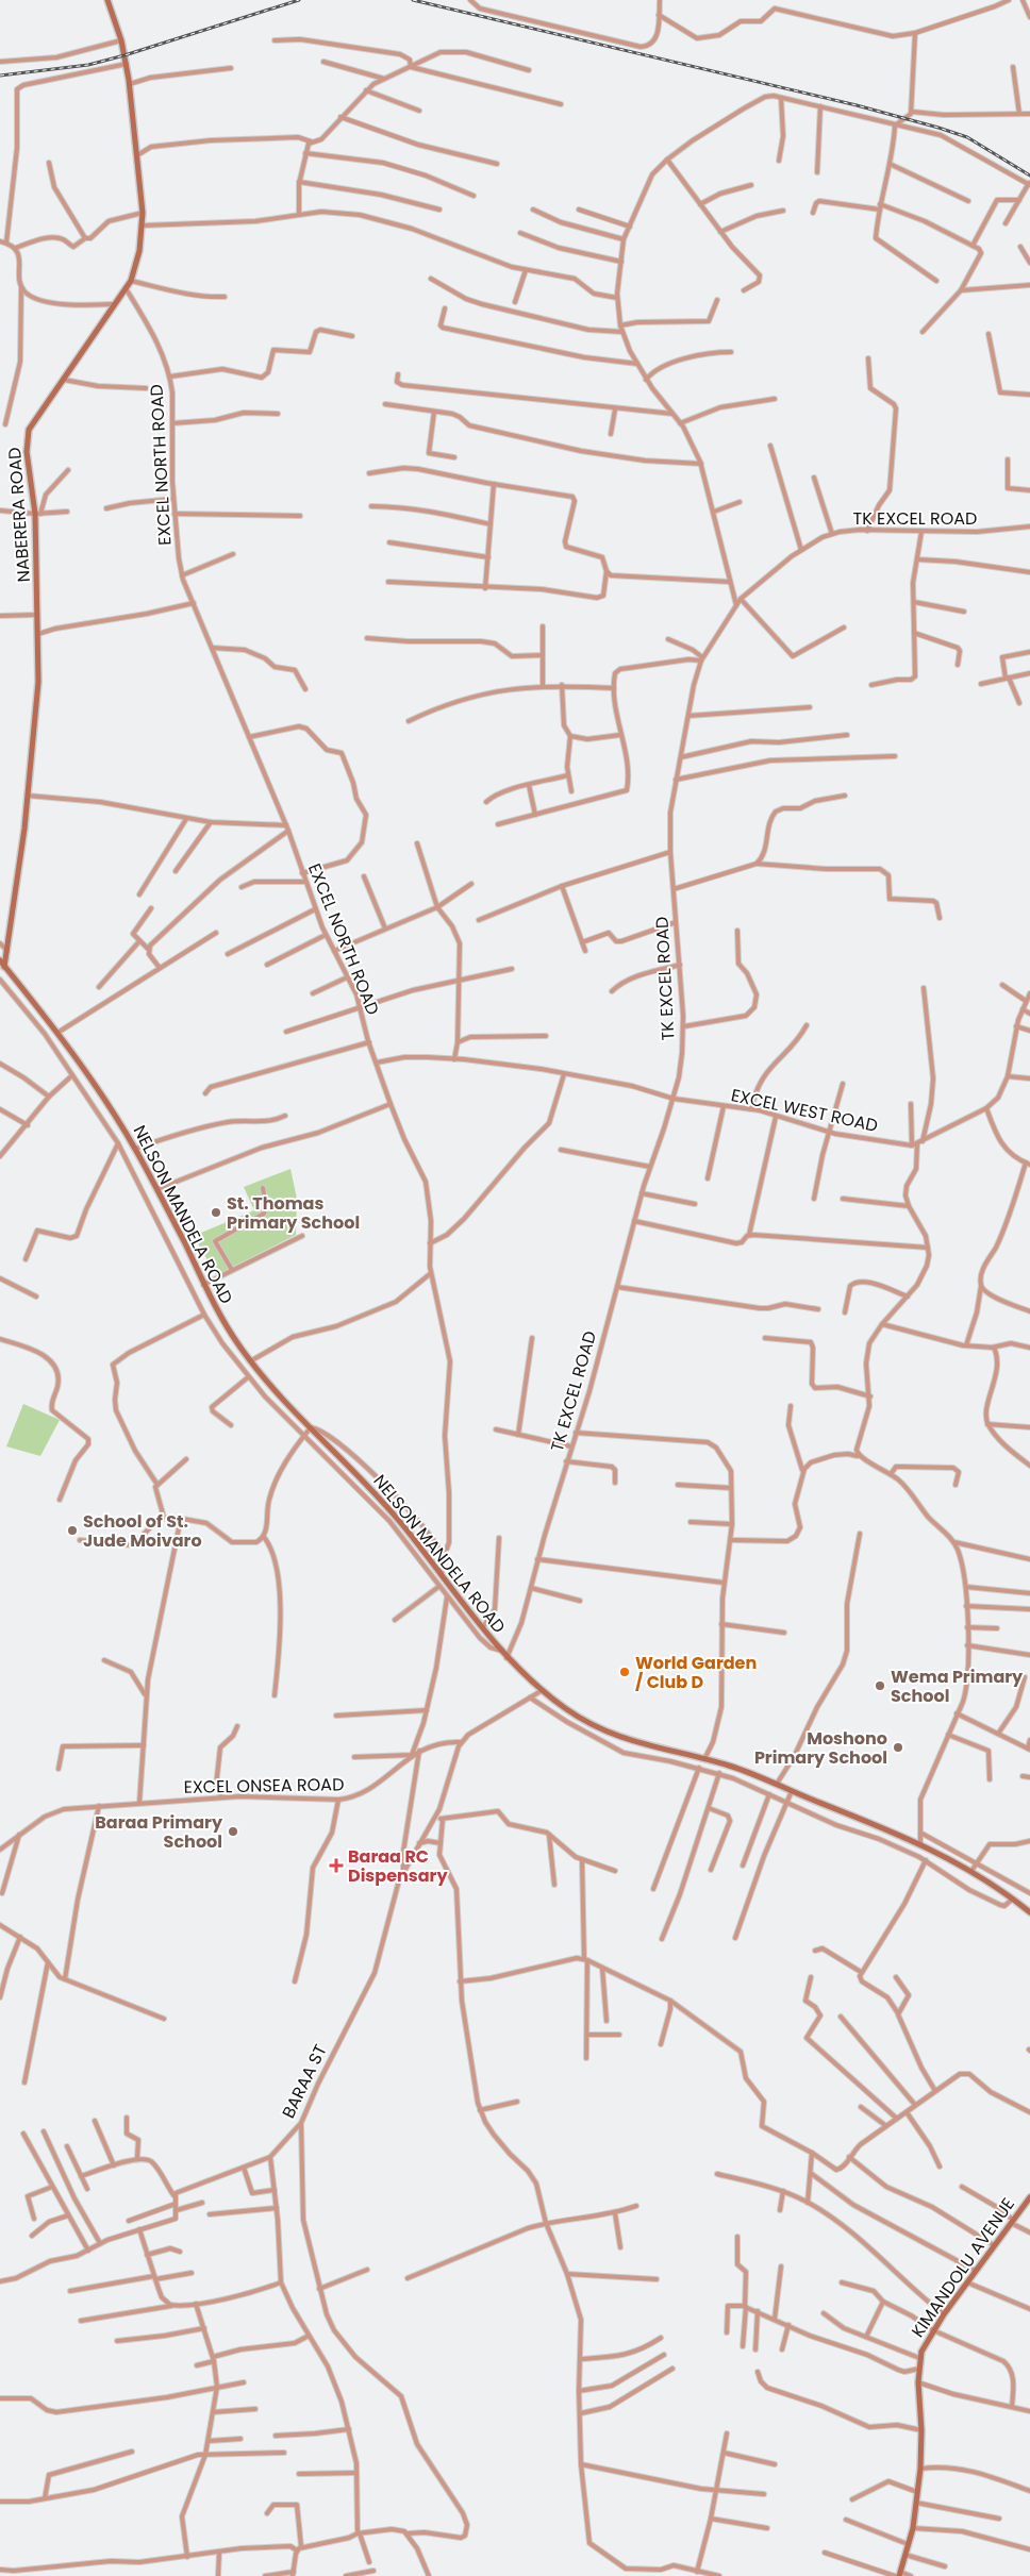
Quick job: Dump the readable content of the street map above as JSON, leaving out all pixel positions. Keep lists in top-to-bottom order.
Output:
{
  "streets": {
    "main road": ["NABERERA ROAD", "NELSON MANDELA ROAD", "KIMANDOLU AVENUE"],
    "street": [
      "EXCEL NORTH ROAD",
      "TK EXCEL ROAD",
      "EXCEL WEST ROAD",
      "EXCEL ONSEA ROAD",
      "BARAA ST"
    ]
  },
  "crossings": [
    ["EXCEL NORTH ROAD", "NABERERA ROAD"],
    ["EXCEL NORTH ROAD", "EXCEL WEST ROAD"],
    ["NABERERA ROAD", "NELSON MANDELA ROAD"],
    ["TK EXCEL ROAD", "EXCEL WEST ROAD"],
    ["TK EXCEL ROAD", "NELSON MANDELA ROAD"],
    ["EXCEL ONSEA ROAD", "BARAA ST"]
  ],
  "places": {
    "other": [
      "St. Thomas Primary School",
      "School of St. Jude Moivaro",
      "World Garden / Club D",
      "Wema Primary School",
      "Moshono Primary School",
      "Baraa Primary School"
    ],
    "health": ["Baraa RC Dispensary"]
  }
}
